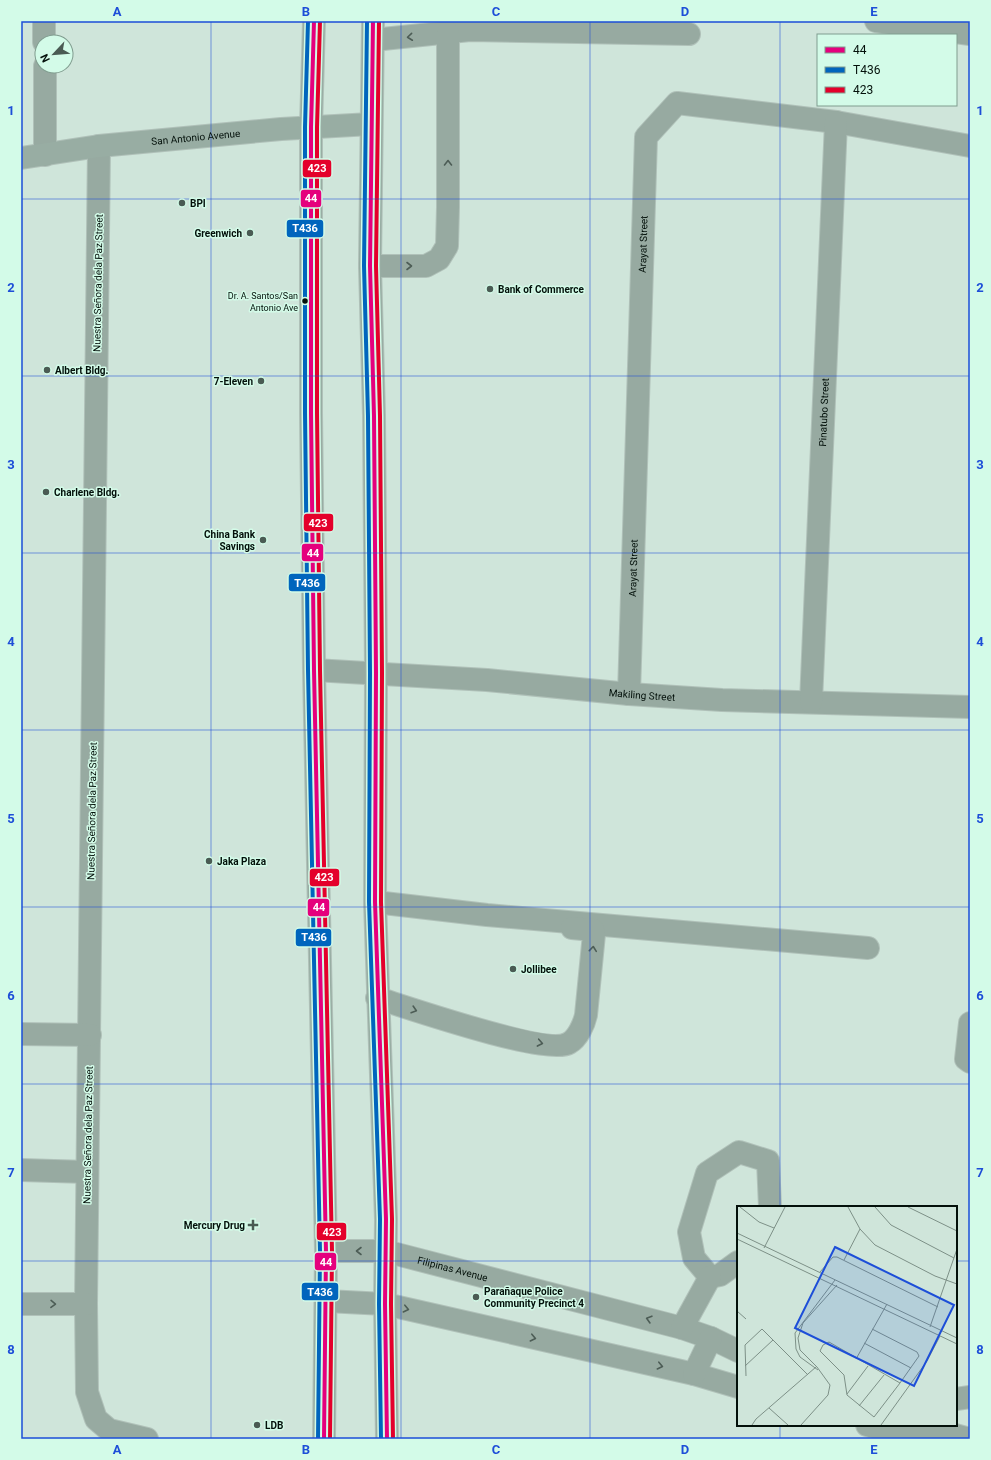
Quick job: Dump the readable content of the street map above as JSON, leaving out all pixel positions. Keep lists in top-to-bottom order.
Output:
{
  "streets": {
    "main road": ["San Antonio Avenue"],
    "street": [
      "Arayat Street",
      "Nuestra Señora dela Paz Street",
      "Pinatubo Street",
      "Makiling Street",
      "Filipinas Avenue"
    ]
  },
  "crossings": [
    ["San Antonio Avenue", "Nuestra Señora dela Paz Street"],
    ["Arayat Street", "Pinatubo Street"],
    ["Arayat Street", "Makiling Street"],
    ["Pinatubo Street", "Makiling Street"]
  ],
  "places": {
    "other": [
      "BPI",
      "Greenwich",
      "Bank of Commerce",
      "Dr. A. Santos/San Antonio Ave",
      "Albert Bldg.",
      "7-Eleven",
      "Charlene Bldg.",
      "China Bank Savings",
      "Jaka Plaza",
      "Jollibee",
      "Parañaque Police Community Precinct 4",
      "LDB"
    ],
    "health": ["Mercury Drug"]
  },
  "lines": ["transit line 44", "transit line T436", "transit line 423"],
  "legend": ["44", "T436", "423"],
  "north": "bottom left",
  "grid": {
    "columns": [
      "A",
      "B",
      "C",
      "D",
      "E"
    ],
    "rows": [
      "1",
      "2",
      "3",
      "4",
      "5",
      "6",
      "7",
      "8"
    ]
  }
}
